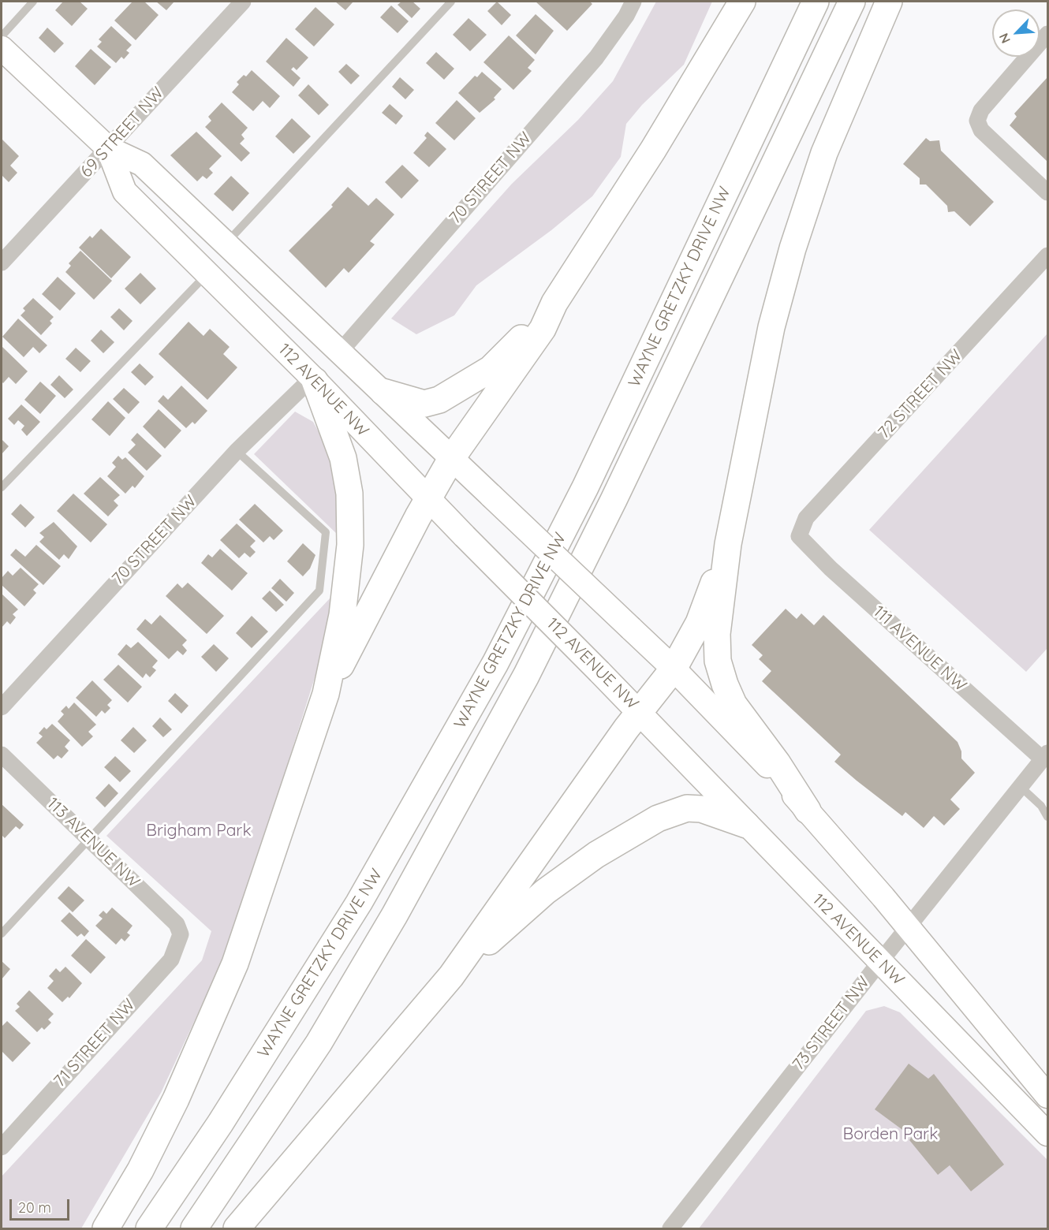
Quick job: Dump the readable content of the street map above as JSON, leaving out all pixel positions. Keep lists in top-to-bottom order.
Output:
{
  "streets": {
    "main road": ["WAYNE GRETZKY DRIVE NW", "112 AVENUE NW"],
    "street": [
      "69 STREET NW",
      "70 STREET NW",
      "72 STREET NW",
      "111 AVENUE NW",
      "113 AVENUE NW",
      "73 STREET NW",
      "71 STREET NW"
    ]
  },
  "crossings": [
    ["69 STREET NW", "112 AVENUE NW"],
    ["70 STREET NW", "112 AVENUE NW"],
    ["112 AVENUE NW", "73 STREET NW"],
    ["72 STREET NW", "111 AVENUE NW"],
    ["111 AVENUE NW", "73 STREET NW"],
    ["113 AVENUE NW", "71 STREET NW"]
  ],
  "parks": ["Brigham Park", "Borden Park"],
  "scale_bar": "20 m",
  "north": "bottom left"
}
